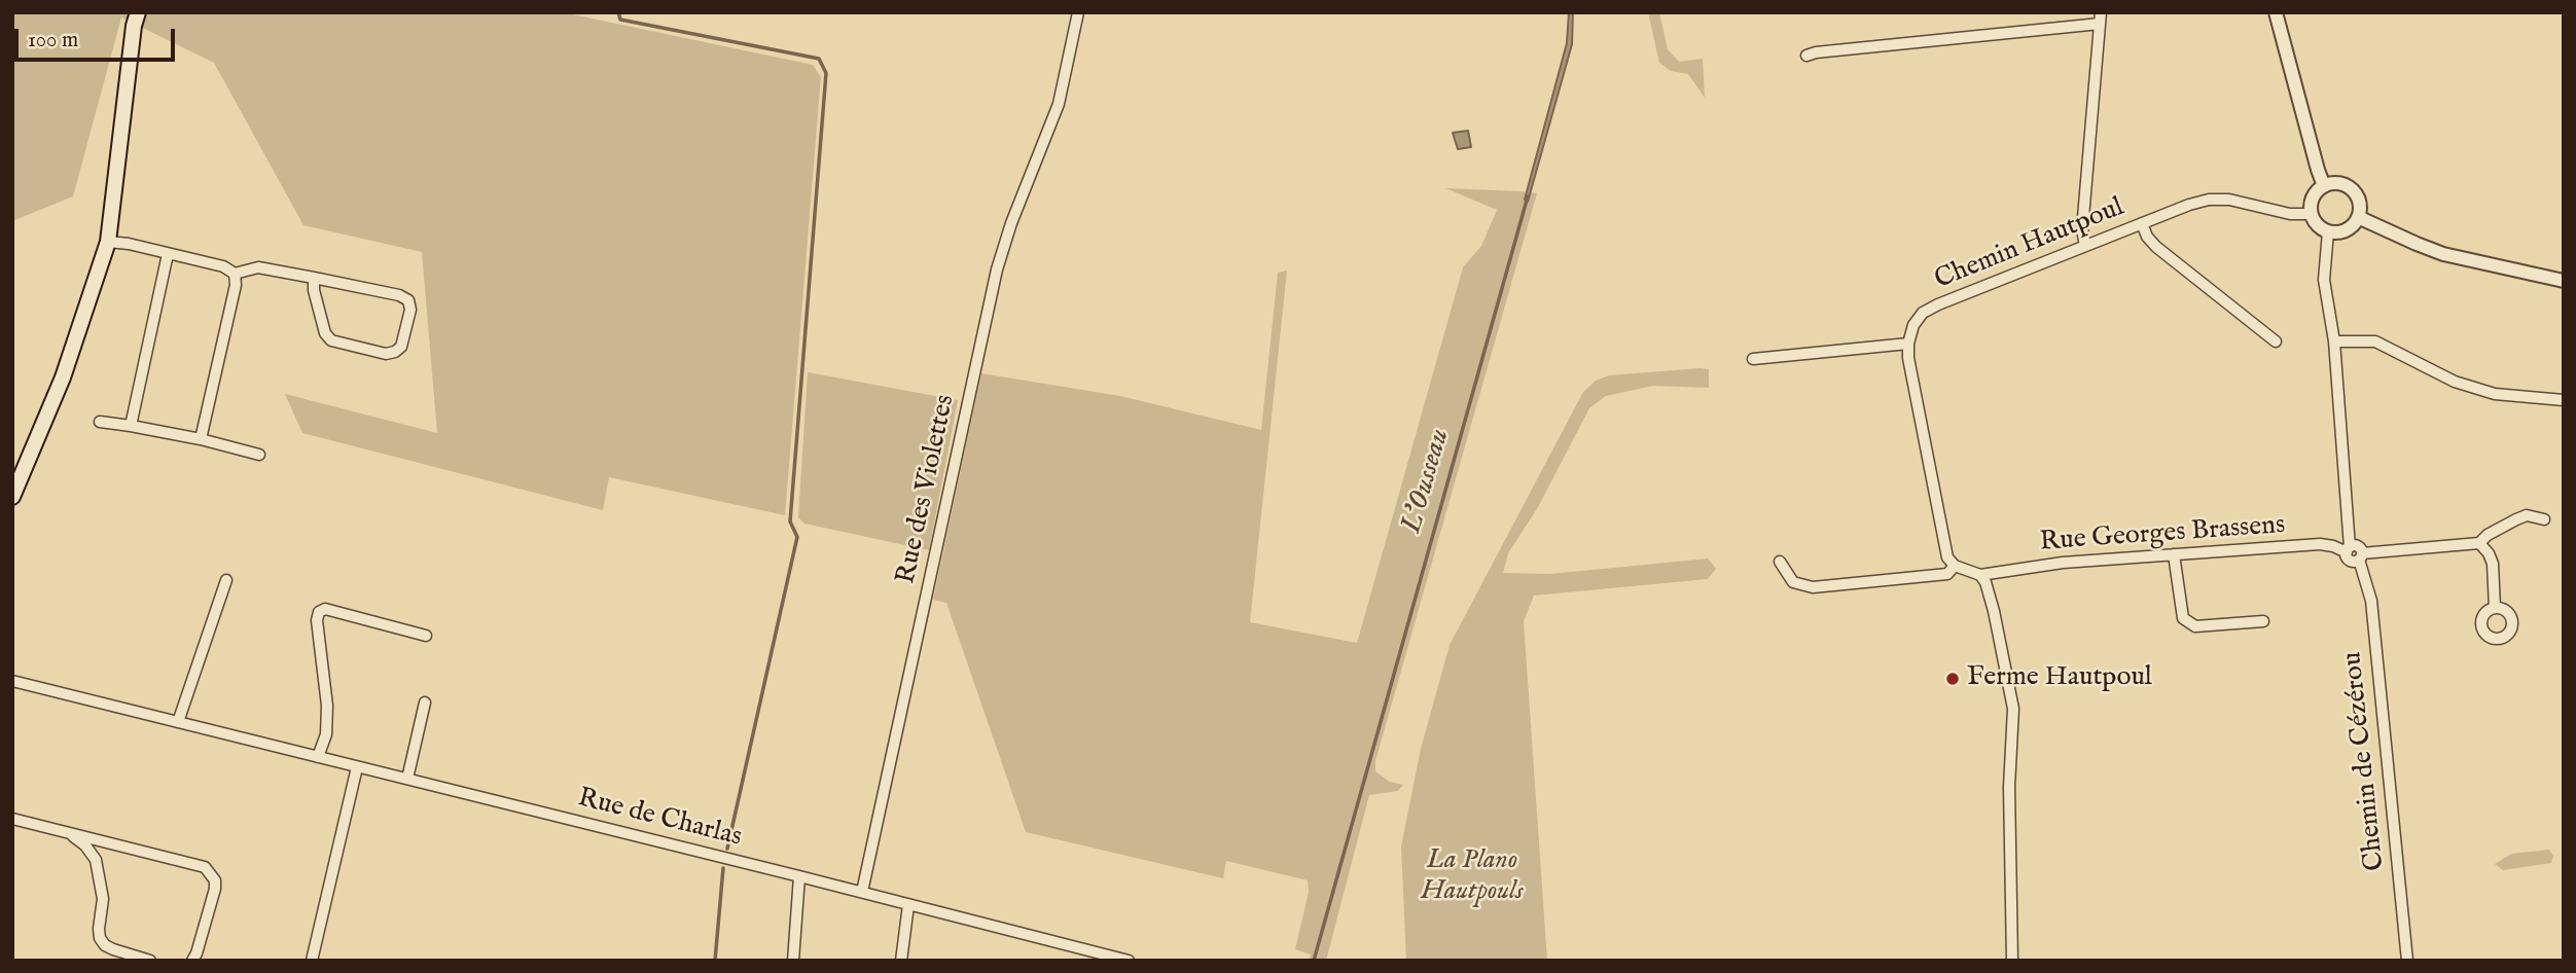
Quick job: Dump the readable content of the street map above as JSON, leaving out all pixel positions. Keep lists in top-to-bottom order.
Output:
{
  "streets": {
    "street": [
      "Chemin Hautpoul",
      "Rue des Violettes",
      "Rue Georges Brassens",
      "Chemin de Cézérou",
      "Rue de Charlas"
    ]
  },
  "crossings": [
    ["Rue des Violettes", "Rue de Charlas"],
    ["Rue Georges Brassens", "Chemin de Cézérou"]
  ],
  "water": ["L'Ousseau"],
  "parks": ["La Plano Hautpouls"],
  "places": ["Ferme Hautpoul"],
  "scale_bar": "100 m"
}
